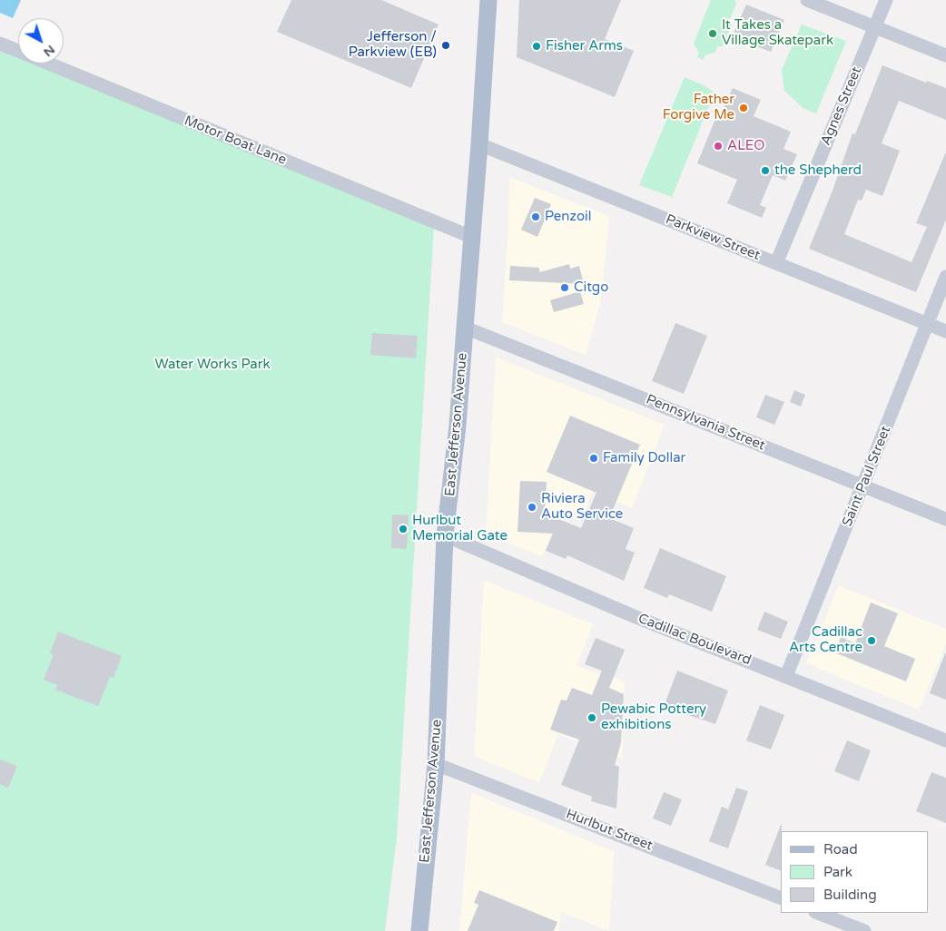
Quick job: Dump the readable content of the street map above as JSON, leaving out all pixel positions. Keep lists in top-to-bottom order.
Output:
{
  "streets": {
    "main road": ["East Jefferson Avenue"],
    "street": [
      "Agnes Street",
      "Motor Boat Lane",
      "Parkview Street",
      "Pennsylvania Street",
      "Saint Paul Street",
      "Cadillac Boulevard",
      "Hurlbut Street"
    ]
  },
  "crossings": [
    ["Agnes Street", "Parkview Street"],
    ["Motor Boat Lane", "East Jefferson Avenue"],
    ["Parkview Street", "East Jefferson Avenue"],
    ["Parkview Street", "Saint Paul Street"],
    ["Pennsylvania Street", "East Jefferson Avenue"],
    ["Pennsylvania Street", "Saint Paul Street"],
    ["East Jefferson Avenue", "Cadillac Boulevard"],
    ["East Jefferson Avenue", "Hurlbut Street"],
    ["Saint Paul Street", "Cadillac Boulevard"]
  ],
  "parks": ["Water Works Park"],
  "places": [
    "It Takes a Village Skatepark",
    "Jefferson / Parkview (EB)",
    "Fisher Arms",
    "Father Forgive Me",
    "ALEO",
    "the Shepherd",
    "Penzoil",
    "Citgo",
    "Family Dollar",
    "Riviera Auto Service",
    "Hurlbut Memorial Gate",
    "Cadillac Arts Centre",
    "Pewabic Pottery exhibitions"
  ],
  "legend": ["Road", "Park", "Building"],
  "north": "bottom right"
}
